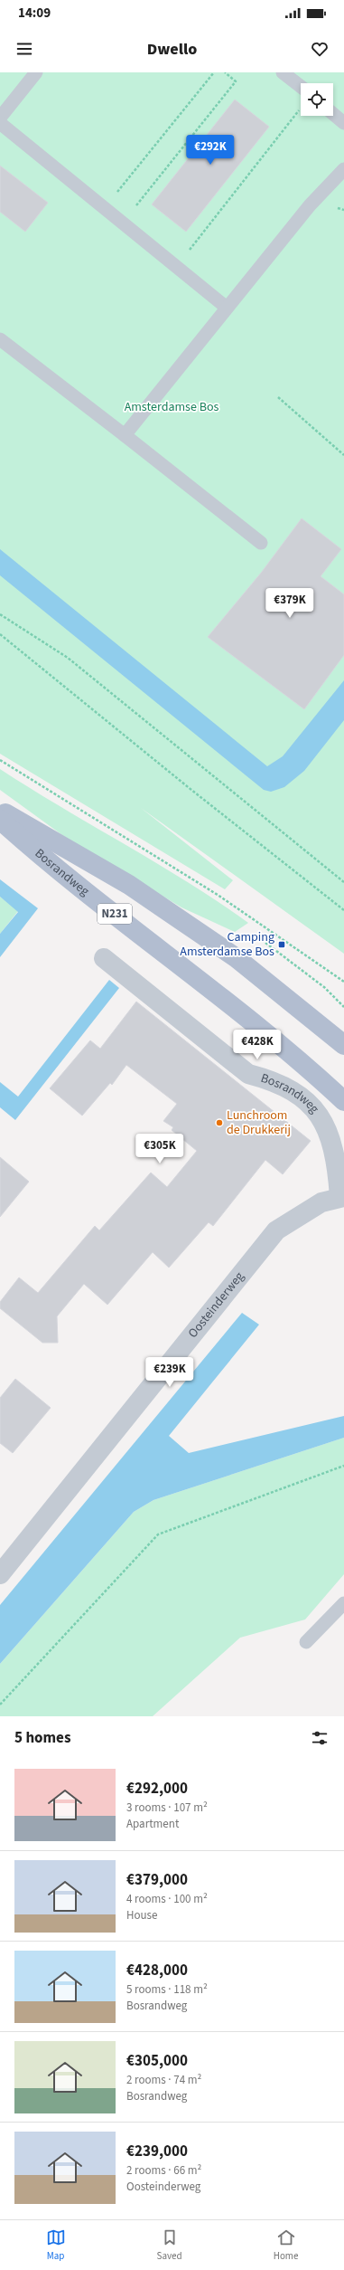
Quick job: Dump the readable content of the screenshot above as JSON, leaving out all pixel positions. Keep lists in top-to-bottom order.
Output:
{
  "streets": {
    "main road": ["Bosrandweg", "N231"],
    "street": ["Oosteinderweg"]
  },
  "crossings": [
    ["Bosrandweg", "Oosteinderweg"]
  ],
  "parks": ["Amsterdamse Bos"],
  "places": {
    "transit": ["Camping Amsterdamse Bos"],
    "other": ["Lunchroom de Drukkerij"]
  },
  "page": {
    "status": "14:09",
    "header": "Dwello",
    "price": [
      "€292K",
      "€379K",
      "€428K",
      "€305K",
      "€239K"
    ],
    "heading": "5 homes",
    "list": [
      {
        "name": "€292,000",
        "note": "3 rooms · 107 m² · Apartment"
      },
      {
        "name": "€379,000",
        "note": "4 rooms · 100 m² · House"
      },
      {
        "name": "€428,000",
        "note": "5 rooms · 118 m² · Bosrandweg"
      },
      {
        "name": "€305,000",
        "note": "2 rooms · 74 m² · Bosrandweg"
      },
      {
        "name": "€239,000",
        "note": "2 rooms · 66 m² · Oosteinderweg"
      }
    ],
    "tabs": ["Map", "Saved", "Home"]
  }
}
